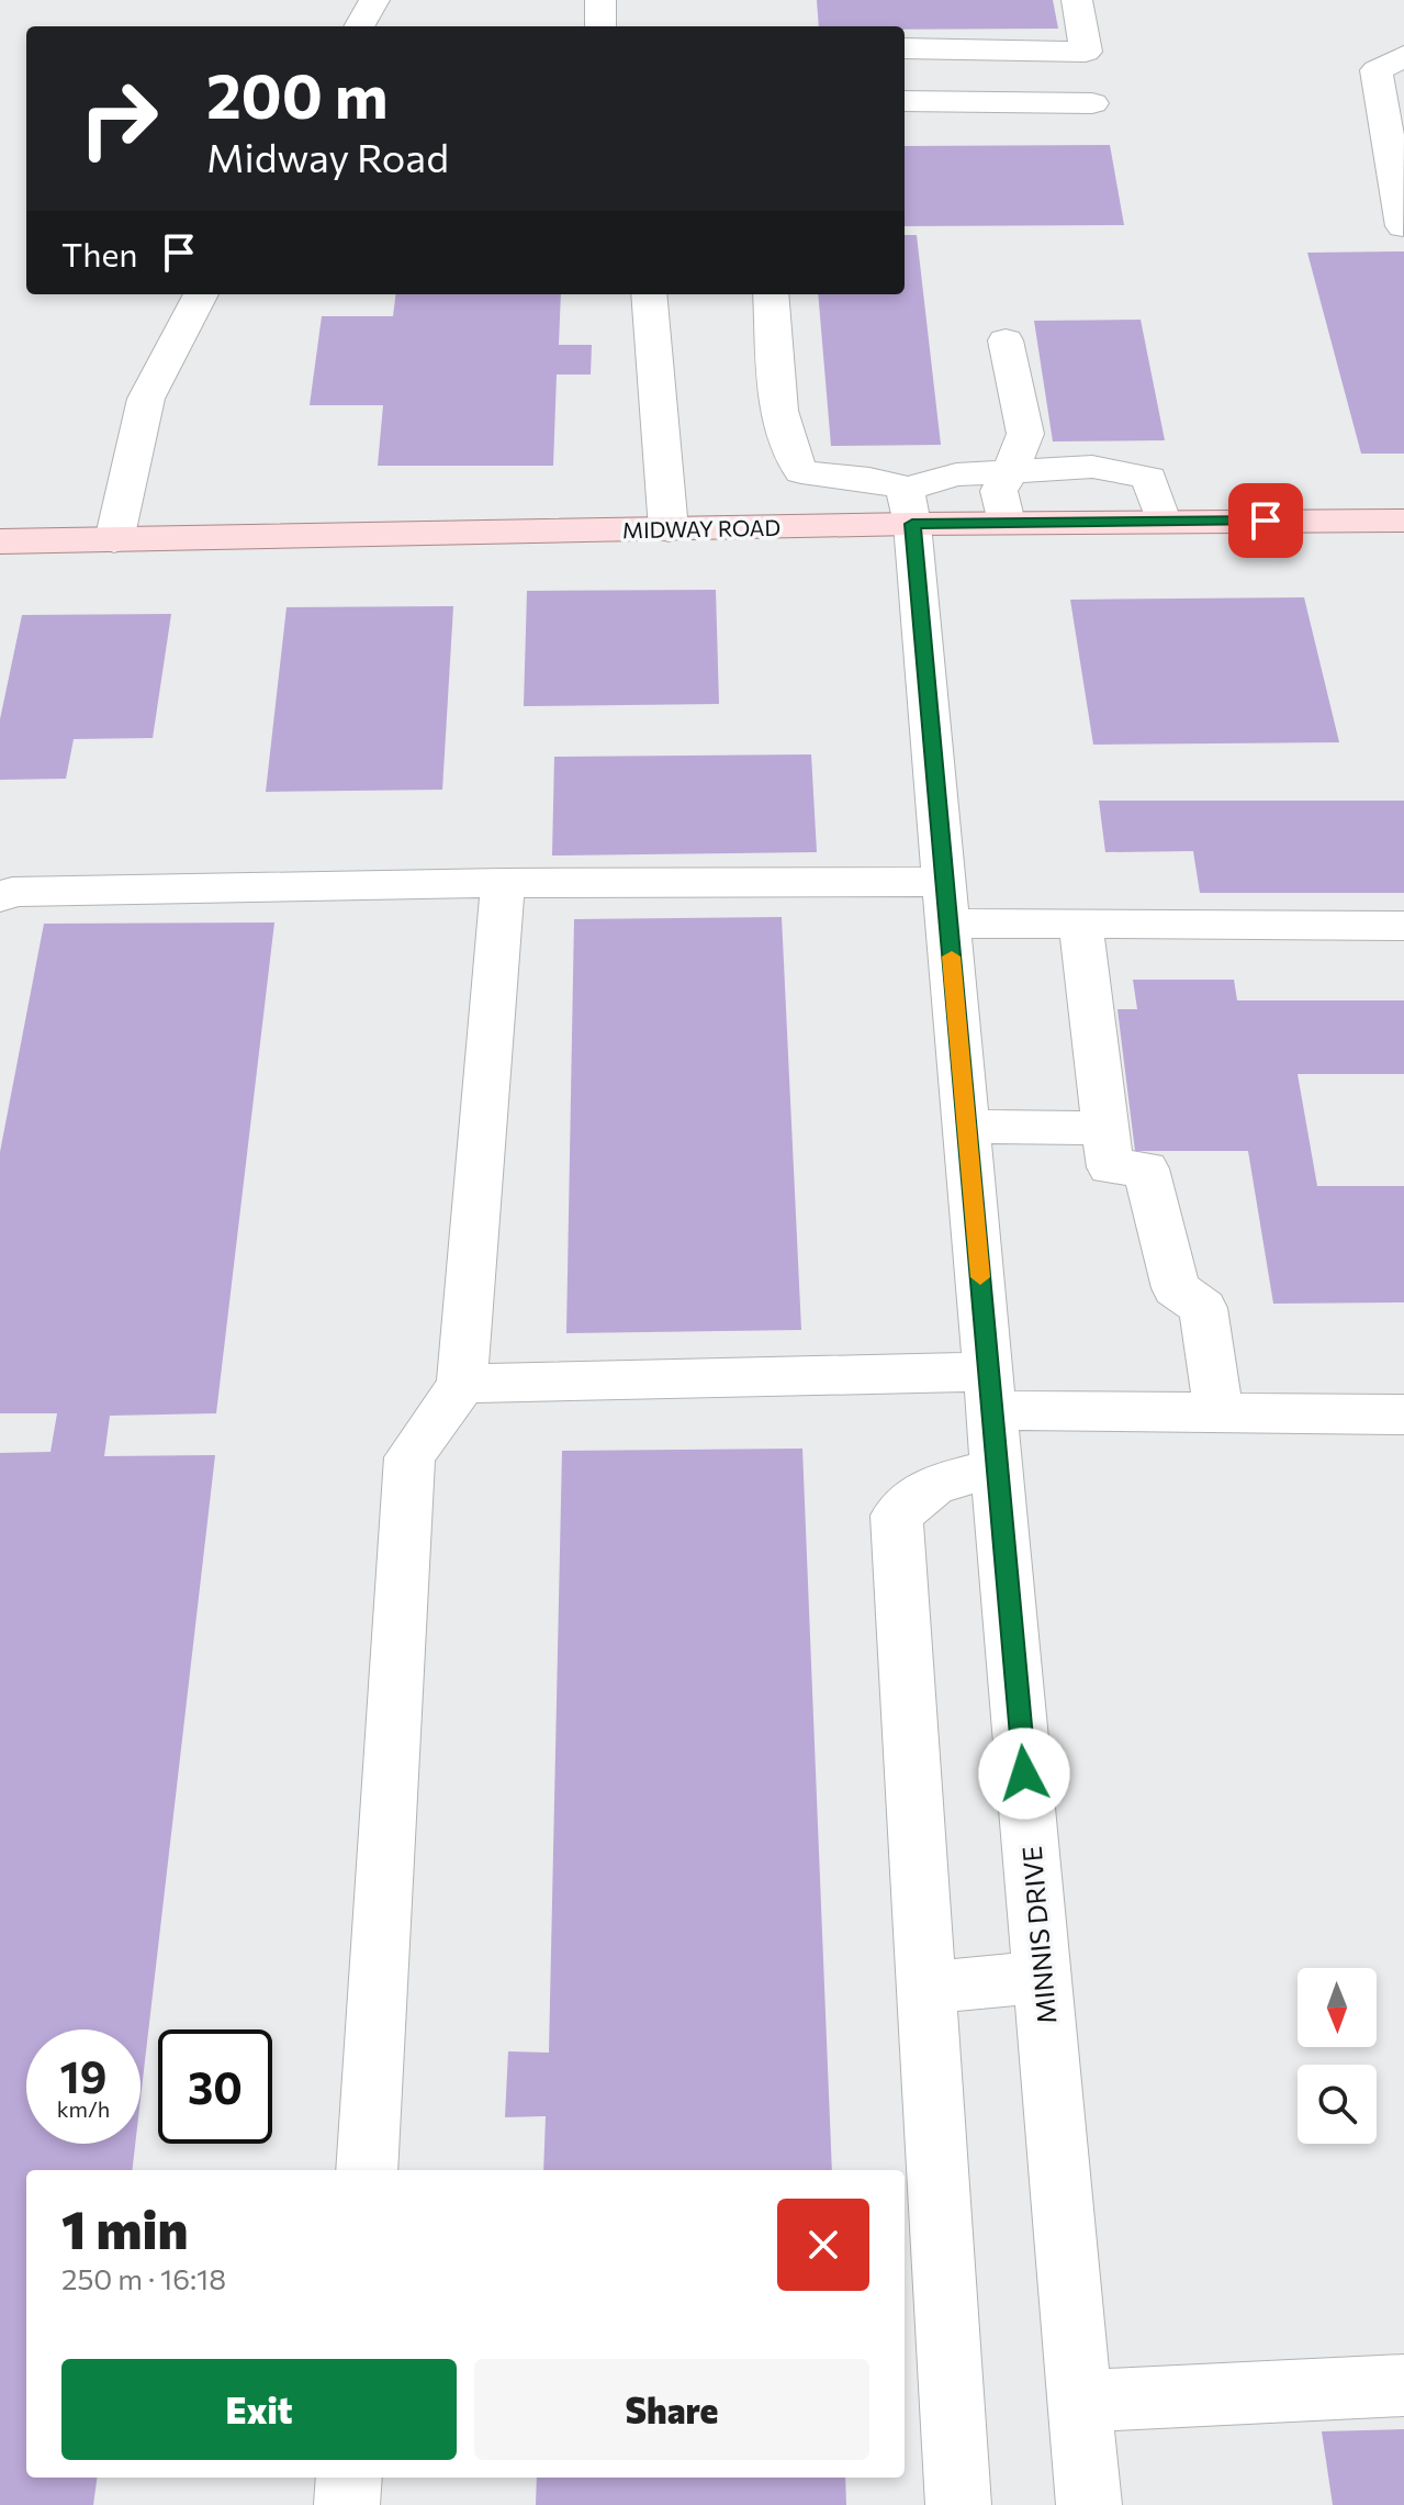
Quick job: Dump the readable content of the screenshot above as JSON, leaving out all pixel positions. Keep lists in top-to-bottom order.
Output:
{
  "streets": {
    "main road": ["MIDWAY ROAD"],
    "street": ["MINNIS DRIVE"]
  },
  "crossings": [
    ["MIDWAY ROAD", "MINNIS DRIVE"]
  ],
  "north": "bottom",
  "page": {
    "turn": ["200 m", "Midway Road"],
    "then": "Then",
    "speed": "19 km/h",
    "limit": "30",
    "heading": ["1 min", "250 m · 16:18"],
    "buttons": ["Exit", "Share"]
  }
}
